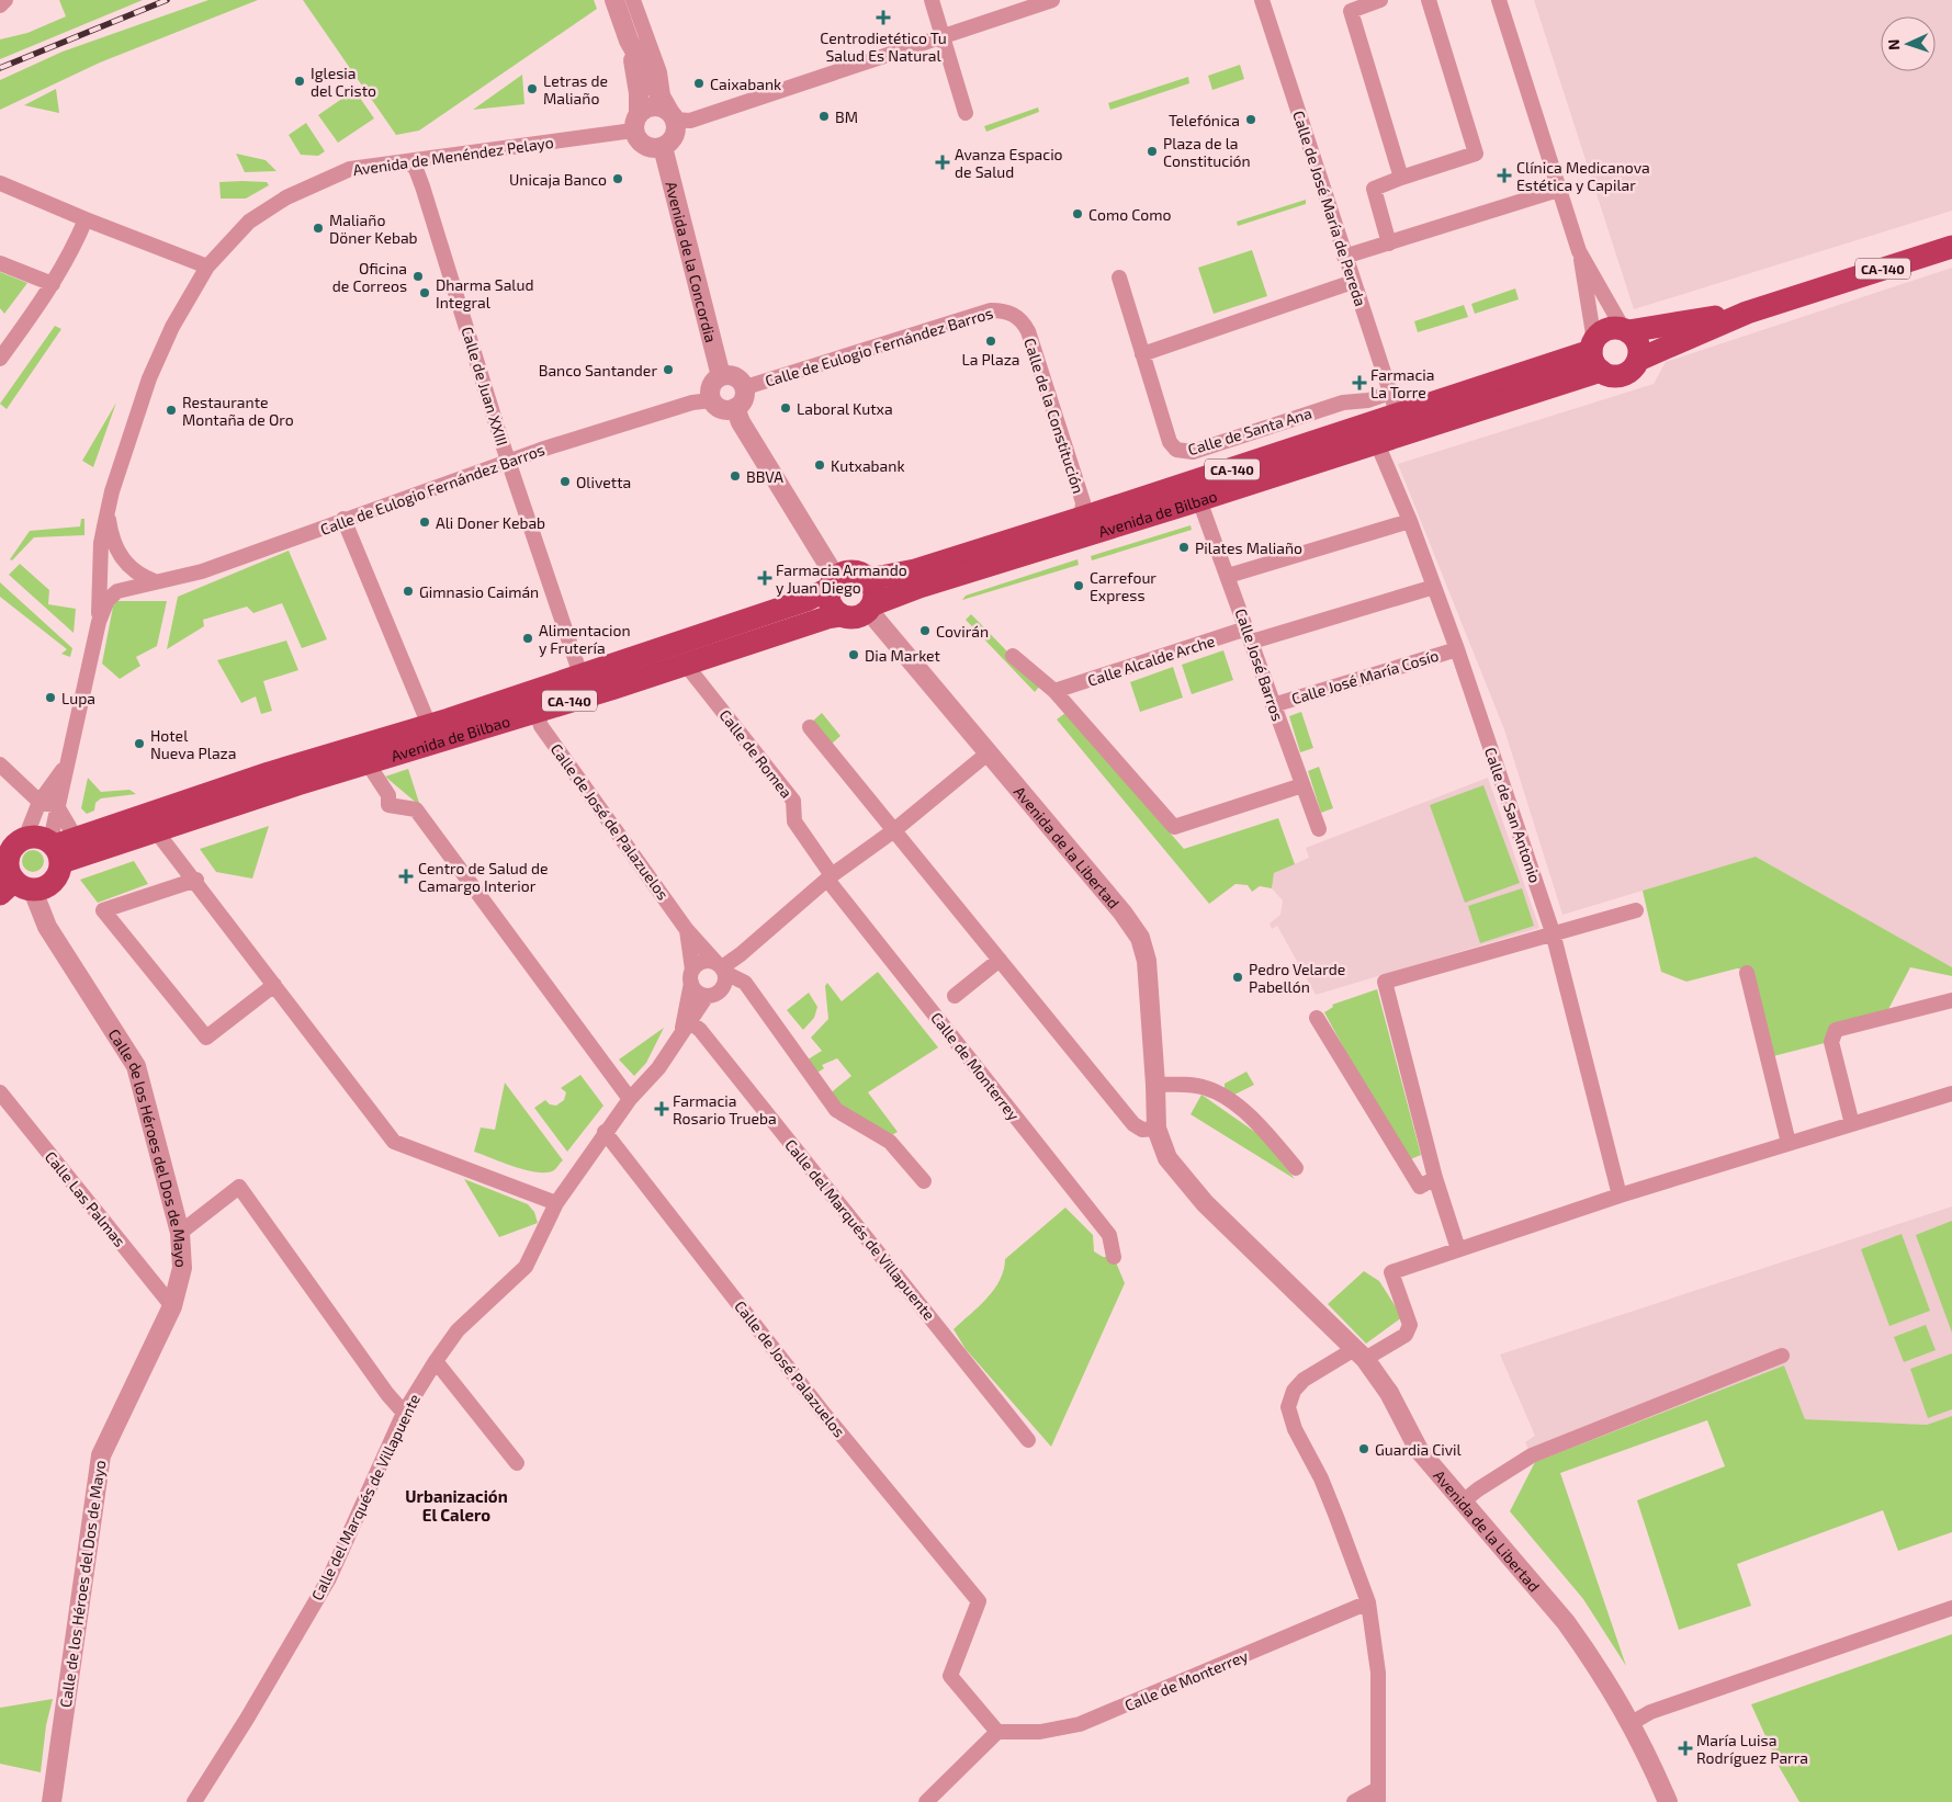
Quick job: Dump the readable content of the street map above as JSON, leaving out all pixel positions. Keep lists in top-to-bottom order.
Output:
{
  "streets": {
    "main road": ["CA-140", "Avenida de Bilbao"],
    "street": [
      "Avenida de Menéndez Pelayo",
      "Calle de José María de Pereda",
      "Avenida de la Concordia",
      "Calle de Eulogio Fernández Barros",
      "Calle de Juan XXIII",
      "Calle de la Constitución",
      "Calle de Santa Ana",
      "Calle Alcalde Arche",
      "Calle José Barros",
      "Calle José María Cosío",
      "Calle de Romea",
      "Calle de San Antonio",
      "Calle de José de Palazuelos",
      "Avenida de la Libertad",
      "Calle de Monterrey",
      "Calle de los Héroes del Dos de Mayo",
      "Calle Las Palmas",
      "Calle del Marqués de Villapuente",
      "Calle de José Palazuelos"
    ]
  },
  "crossings": [
    ["Avenida de Menéndez Pelayo", "Avenida de la Concordia"],
    ["Avenida de Menéndez Pelayo", "Calle de Eulogio Fernández Barros"],
    ["Avenida de Menéndez Pelayo", "Calle de Juan XXIII"],
    ["Calle de José María de Pereda", "Calle de Santa Ana"],
    ["Calle de José María de Pereda", "Avenida de Bilbao"],
    ["Avenida de la Concordia", "Calle de Eulogio Fernández Barros"],
    ["CA-140", "Avenida de Bilbao"],
    ["CA-140", "Avenida de la Libertad"],
    ["CA-140", "Calle de los Héroes del Dos de Mayo"],
    ["Calle de Eulogio Fernández Barros", "Calle de Juan XXIII"],
    ["Calle de Eulogio Fernández Barros", "Calle de la Constitución"],
    ["Calle de Juan XXIII", "Avenida de Bilbao"],
    ["Calle de la Constitución", "Avenida de Bilbao"],
    ["Avenida de Bilbao", "Calle José Barros"],
    ["Avenida de Bilbao", "Calle de Romea"],
    ["Avenida de Bilbao", "Calle de San Antonio"],
    ["Avenida de Bilbao", "Calle de José de Palazuelos"],
    ["Avenida de Bilbao", "Avenida de la Libertad"],
    ["Avenida de Bilbao", "Calle de los Héroes del Dos de Mayo"],
    ["Calle Alcalde Arche", "Calle José Barros"],
    ["Calle Alcalde Arche", "Calle de San Antonio"],
    ["Calle José Barros", "Calle José María Cosío"],
    ["Calle José María Cosío", "Calle de San Antonio"],
    ["Calle de Romea", "Calle de Monterrey"],
    ["Calle de José de Palazuelos", "Calle del Marqués de Villapuente"],
    ["Calle de Monterrey", "Calle de José Palazuelos"],
    ["Calle de los Héroes del Dos de Mayo", "Calle Las Palmas"],
    ["Calle del Marqués de Villapuente", "Calle de José Palazuelos"]
  ],
  "districts": ["Urbanización El Calero"],
  "places": {
    "health": [
      "Centrodietético Tu Salud Es Natural",
      "Avanza Espacio de Salud",
      "Clínica Medicanova Estética y Capilar",
      "Farmacia La Torre",
      "Farmacia Armando y Juan Diego",
      "Centro de Salud de Camargo Interior",
      "Farmacia Rosario Trueba",
      "María Luisa Rodríguez Parra"
    ],
    "other": [
      "Iglesia del Cristo",
      "Caixabank",
      "Letras de Maliaño",
      "BM",
      "Telefónica",
      "Plaza de la Constitución",
      "Unicaja Banco",
      "Como Como",
      "Maliaño Döner Kebab",
      "Oficina de Correos",
      "Dharma Salud Integral",
      "La Plaza",
      "Banco Santander",
      "Laboral Kutxa",
      "Restaurante Montaña de Oro",
      "Kutxabank",
      "BBVA",
      "Olivetta",
      "Ali Doner Kebab",
      "Pilates Maliaño",
      "Carrefour Express",
      "Gimnasio Caimán",
      "Covirán",
      "Alimentacion y Frutería",
      "Dia Market",
      "Lupa",
      "Hotel Nueva Plaza",
      "Pedro Velarde Pabellón",
      "Guardia Civil"
    ]
  },
  "north": "left"
}
